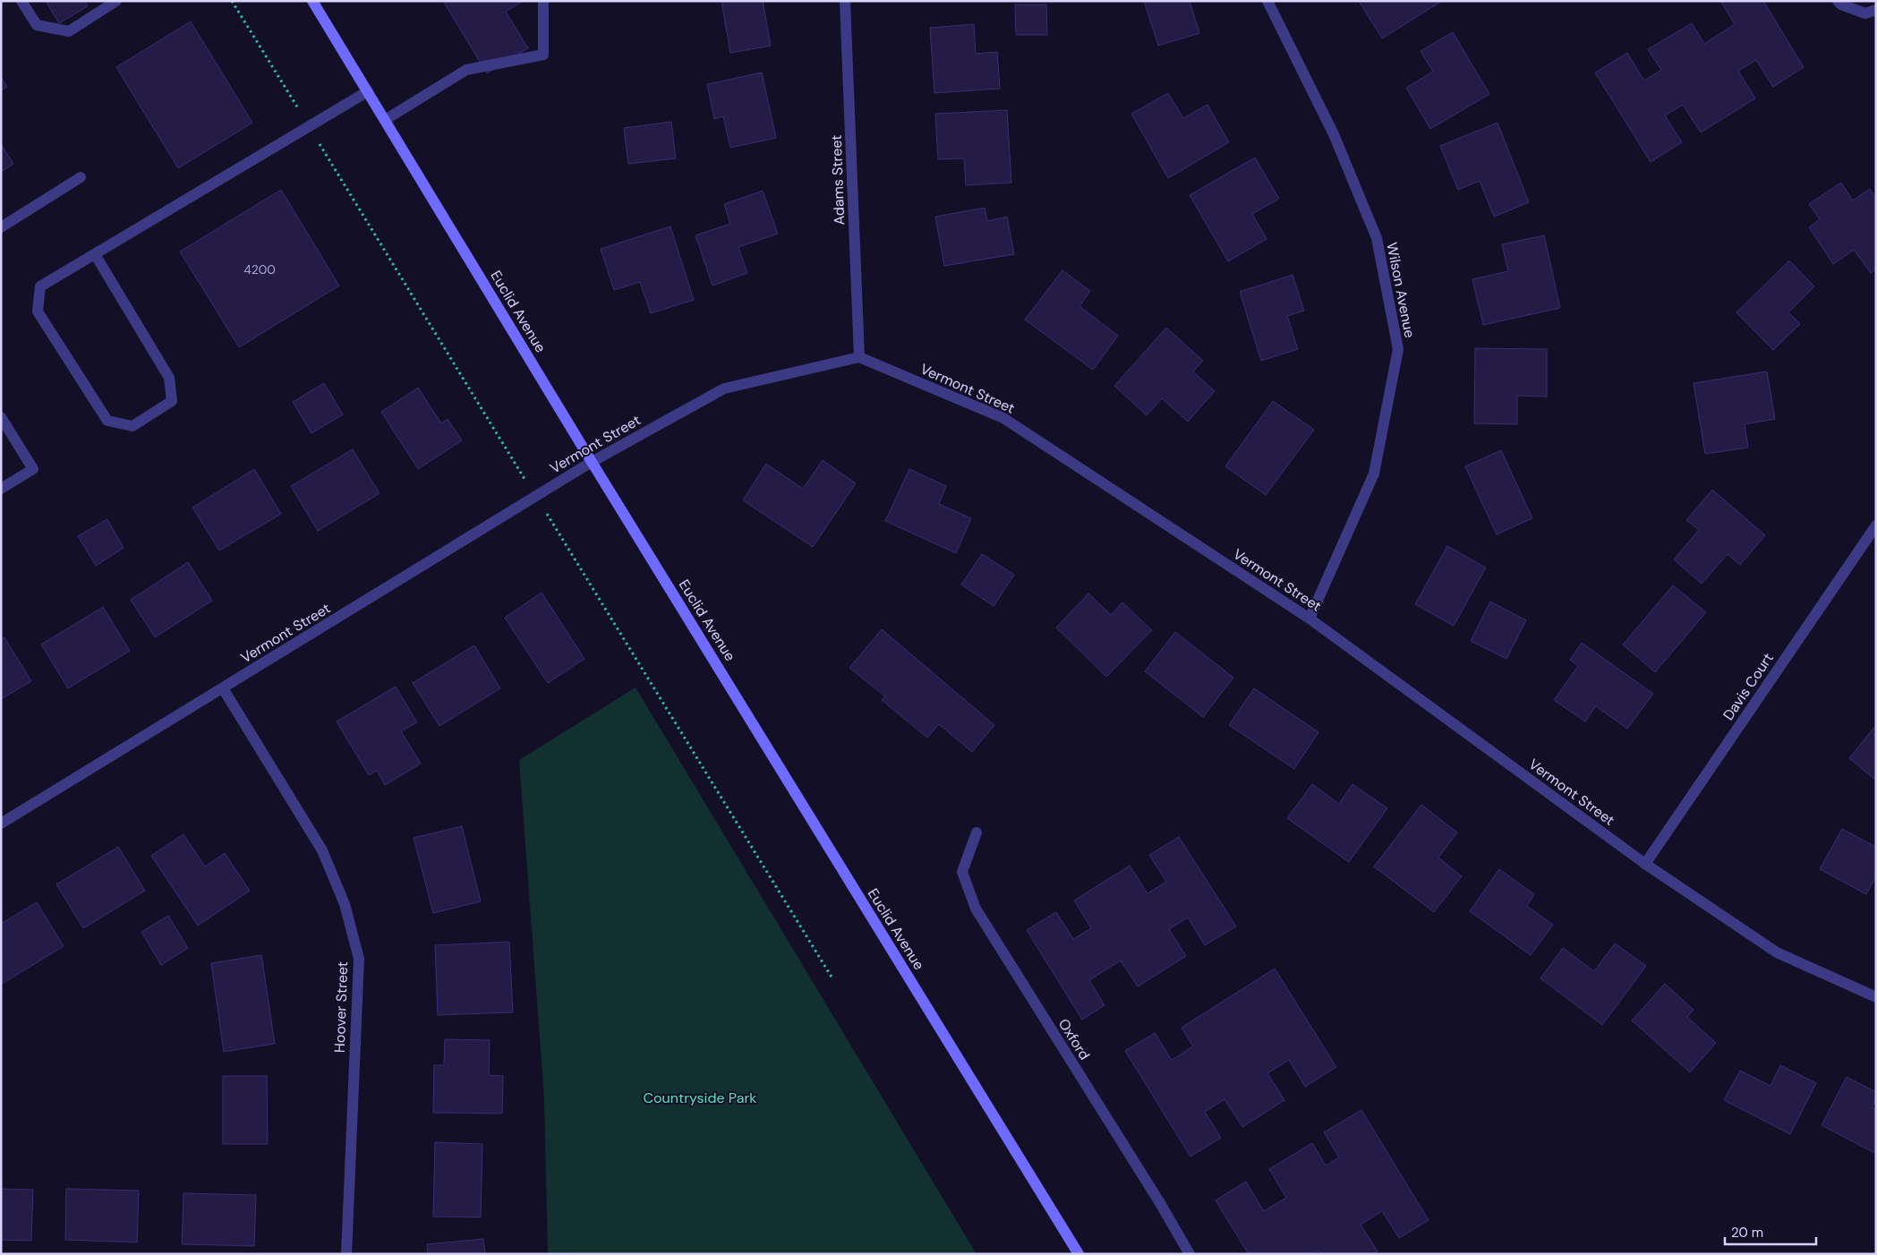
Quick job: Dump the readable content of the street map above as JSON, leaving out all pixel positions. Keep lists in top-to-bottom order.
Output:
{
  "streets": {
    "main road": ["Euclid Avenue"],
    "street": [
      "Adams Street",
      "Wilson Avenue",
      "Vermont Street",
      "Davis Court",
      "Hoover Street",
      "Oxford"
    ]
  },
  "crossings": [
    ["Adams Street", "Vermont Street"],
    ["Wilson Avenue", "Vermont Street"],
    ["Euclid Avenue", "Vermont Street"],
    ["Vermont Street", "Davis Court"],
    ["Vermont Street", "Hoover Street"]
  ],
  "parks": ["Countryside Park"],
  "house_numbers": ["4200"],
  "scale_bar": "20 m"
}
